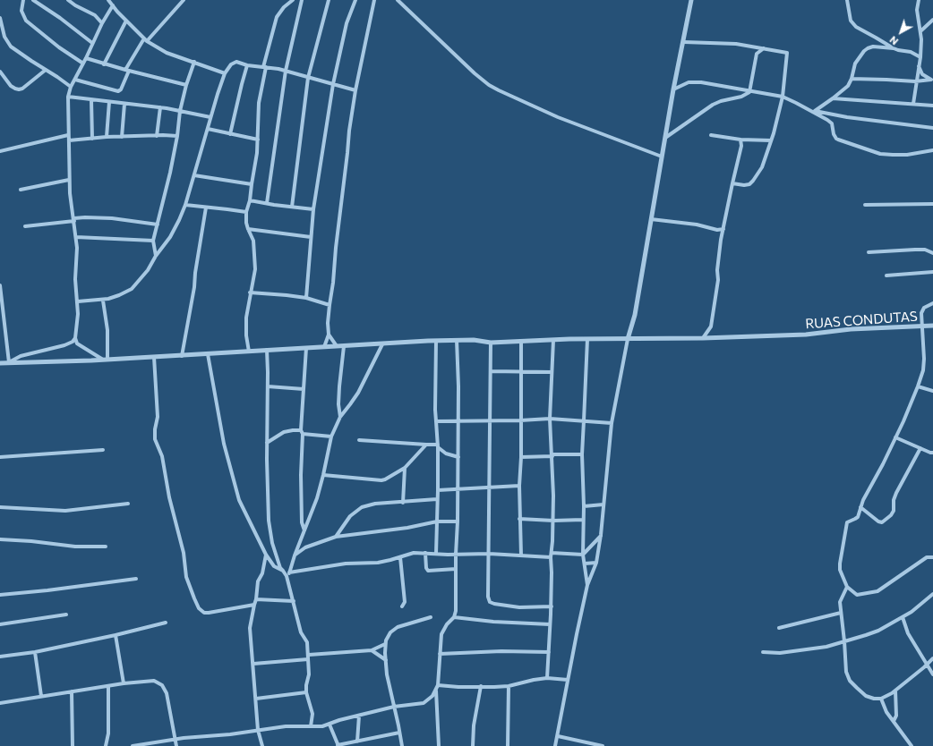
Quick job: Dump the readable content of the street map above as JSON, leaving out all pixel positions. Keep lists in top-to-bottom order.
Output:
{
  "streets": {
    "street": ["RUAS CONDUTAS"]
  },
  "north": "bottom left"
}
